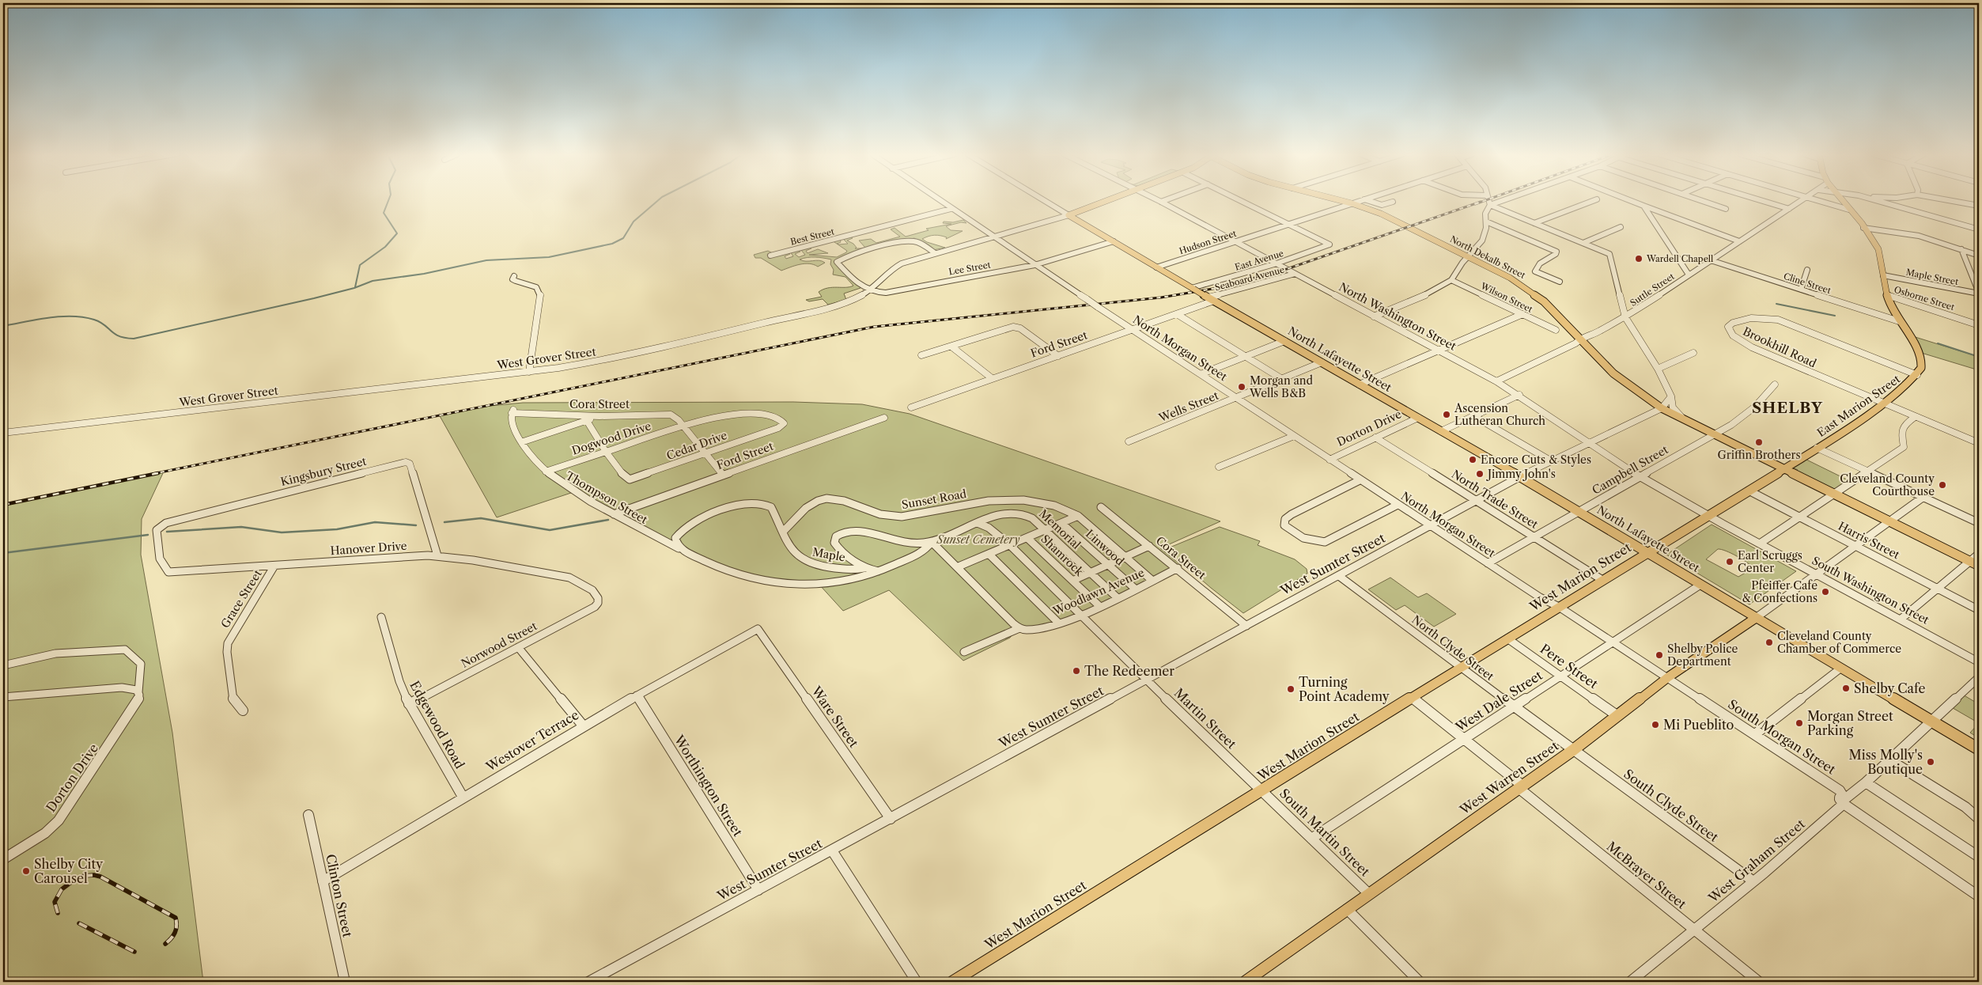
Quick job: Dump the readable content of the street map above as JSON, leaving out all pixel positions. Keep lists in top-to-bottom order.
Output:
{
  "streets": {
    "main road": [
      "North Dekalb Street",
      "North Lafayette Street",
      "East Marion Street",
      "West Marion Street",
      "West Warren Street"
    ],
    "street": [
      "Best Street",
      "Hudson Street",
      "East Avenue",
      "Lee Street",
      "Maple Street",
      "Seaboard Avenue",
      "Cline Street",
      "Suttle Street",
      "Wilson Street",
      "Osborne Street",
      "North Washington Street",
      "Ford Street",
      "Brookhill Road",
      "North Morgan Street",
      "West Grover Street",
      "Cora Street",
      "Wells Street",
      "Dorton Drive",
      "Dogwood Drive",
      "Cedar Drive",
      "Campbell Street",
      "Kingsbury Street",
      "Thompson Street",
      "Sunset Road",
      "North Trade Street",
      "Memorial",
      "Harris Street",
      "Linwood",
      "Hanover Drive",
      "Maple",
      "Shamrock",
      "West Sumter Street",
      "South Washington Street",
      "Woodlawn Avenue",
      "Grace Street",
      "Norwood Street",
      "North Clyde Street",
      "Pere Street",
      "West Dale Street",
      "Ware Street",
      "Martin Street",
      "Edgewood Road",
      "South Morgan Street",
      "Westover Terrace",
      "Worthington Street",
      "South Clyde Street",
      "South Martin Street",
      "West Graham Street",
      "McBrayer Street",
      "Clinton Street"
    ]
  },
  "crossings": [
    ["Best Street", "North Morgan Street"],
    ["Hudson Street", "North Dekalb Street"],
    ["Hudson Street", "East Avenue"],
    ["Hudson Street", "North Washington Street"],
    ["Hudson Street", "North Lafayette Street"],
    ["North Dekalb Street", "Suttle Street"],
    ["North Dekalb Street", "East Marion Street"],
    ["North Dekalb Street", "Campbell Street"],
    ["North Dekalb Street", "West Sumter Street"],
    ["North Dekalb Street", "West Warren Street"],
    ["East Avenue", "North Washington Street"],
    ["East Avenue", "North Lafayette Street"],
    ["Lee Street", "North Morgan Street"],
    ["Lee Street", "West Grover Street"],
    ["Lee Street", "North Lafayette Street"],
    ["Seaboard Avenue", "North Washington Street"],
    ["Seaboard Avenue", "Ford Street"],
    ["Seaboard Avenue", "North Lafayette Street"],
    ["Cline Street", "Suttle Street"],
    ["Suttle Street", "North Washington Street"],
    ["North Washington Street", "East Marion Street"],
    ["North Washington Street", "Campbell Street"],
    ["North Washington Street", "West Sumter Street"],
    ["North Washington Street", "South Washington Street"],
    ["Ford Street", "North Morgan Street"],
    ["Ford Street", "North Lafayette Street"],
    ["Ford Street", "Cora Street"],
    ["Ford Street", "Thompson Street"],
    ["Brookhill Road", "East Marion Street"],
    ["North Morgan Street", "West Grover Street"],
    ["North Morgan Street", "Wells Street"],
    ["North Morgan Street", "Dorton Drive"],
    ["North Morgan Street", "Campbell Street"],
    ["North Morgan Street", "West Sumter Street"],
    ["North Morgan Street", "West Marion Street"],
    ["North Morgan Street", "South Morgan Street"],
    ["West Grover Street", "North Lafayette Street"],
    ["North Lafayette Street", "Wells Street"],
    ["North Lafayette Street", "Dorton Drive"],
    ["North Lafayette Street", "Campbell Street"],
    ["North Lafayette Street", "West Sumter Street"],
    ["North Lafayette Street", "West Marion Street"],
    ["North Lafayette Street", "West Dale Street"],
    ["North Lafayette Street", "West Warren Street"],
    ["North Lafayette Street", "West Graham Street"],
    ["Cora Street", "Dogwood Drive"],
    ["Cora Street", "Cedar Drive"],
    ["Cora Street", "Thompson Street"],
    ["Cora Street", "West Sumter Street"],
    ["Cora Street", "Woodlawn Avenue"],
    ["East Marion Street", "Harris Street"],
    ["East Marion Street", "West Marion Street"],
    ["East Marion Street", "South Washington Street"],
    ["Dorton Drive", "North Trade Street"],
    ["Dogwood Drive", "Cedar Drive"],
    ["Dogwood Drive", "Thompson Street"],
    ["Campbell Street", "North Trade Street"],
    ["Kingsbury Street", "Hanover Drive"],
    ["Thompson Street", "Memorial"],
    ["Sunset Road", "Maple"],
    ["Sunset Road", "Woodlawn Avenue"],
    ["North Trade Street", "West Sumter Street"],
    ["North Trade Street", "West Marion Street"],
    ["Memorial", "Woodlawn Avenue"],
    ["Memorial", "Martin Street"],
    ["Harris Street", "West Warren Street"],
    ["Linwood", "Woodlawn Avenue"],
    ["Hanover Drive", "Grace Street"],
    ["Hanover Drive", "Norwood Street"],
    ["Shamrock", "Woodlawn Avenue"],
    ["West Sumter Street", "North Clyde Street"],
    ["West Sumter Street", "Ware Street"],
    ["West Sumter Street", "Martin Street"],
    ["West Sumter Street", "Worthington Street"],
    ["West Marion Street", "North Clyde Street"],
    ["West Marion Street", "Pere Street"],
    ["West Marion Street", "Martin Street"],
    ["West Marion Street", "South Morgan Street"],
    ["West Marion Street", "South Martin Street"],
    ["West Marion Street", "McBrayer Street"],
    ["South Washington Street", "West Warren Street"],
    ["Woodlawn Avenue", "Martin Street"],
    ["Norwood Street", "Edgewood Road"],
    ["North Clyde Street", "West Dale Street"],
    ["North Clyde Street", "West Warren Street"],
    ["North Clyde Street", "South Clyde Street"],
    ["Pere Street", "West Dale Street"],
    ["Pere Street", "West Warren Street"],
    ["West Dale Street", "South Morgan Street"],
    ["West Dale Street", "South Martin Street"],
    ["West Dale Street", "McBrayer Street"],
    ["Ware Street", "Westover Terrace"],
    ["Martin Street", "South Martin Street"],
    ["Edgewood Road", "Westover Terrace"],
    ["South Morgan Street", "West Warren Street"],
    ["South Morgan Street", "West Graham Street"],
    ["Westover Terrace", "Worthington Street"],
    ["Westover Terrace", "Clinton Street"],
    ["West Warren Street", "South Clyde Street"],
    ["West Warren Street", "South Martin Street"],
    ["West Warren Street", "McBrayer Street"],
    ["South Clyde Street", "West Graham Street"],
    ["West Graham Street", "McBrayer Street"]
  ],
  "districts": ["SHELBY"],
  "parks": ["Sunset Cemetery"],
  "places": [
    "Wardell Chapell",
    "Morgan and Wells B&B",
    "Ascension Lutheran Church",
    "Griffin Brothers",
    "Encore Cuts & Styles",
    "Jimmy John's",
    "Cleveland County Courthouse",
    "Earl Scruggs Center",
    "Pfeiffer Cafe & Confections",
    "Cleveland County Chamber of Commerce",
    "Shelby Police Department",
    "The Redeemer",
    "Shelby Cafe",
    "Turning Point Academy",
    "Morgan Street Parking",
    "Mi Pueblito",
    "Miss Molly's Boutique",
    "Shelby City Carousel"
  ]
}
